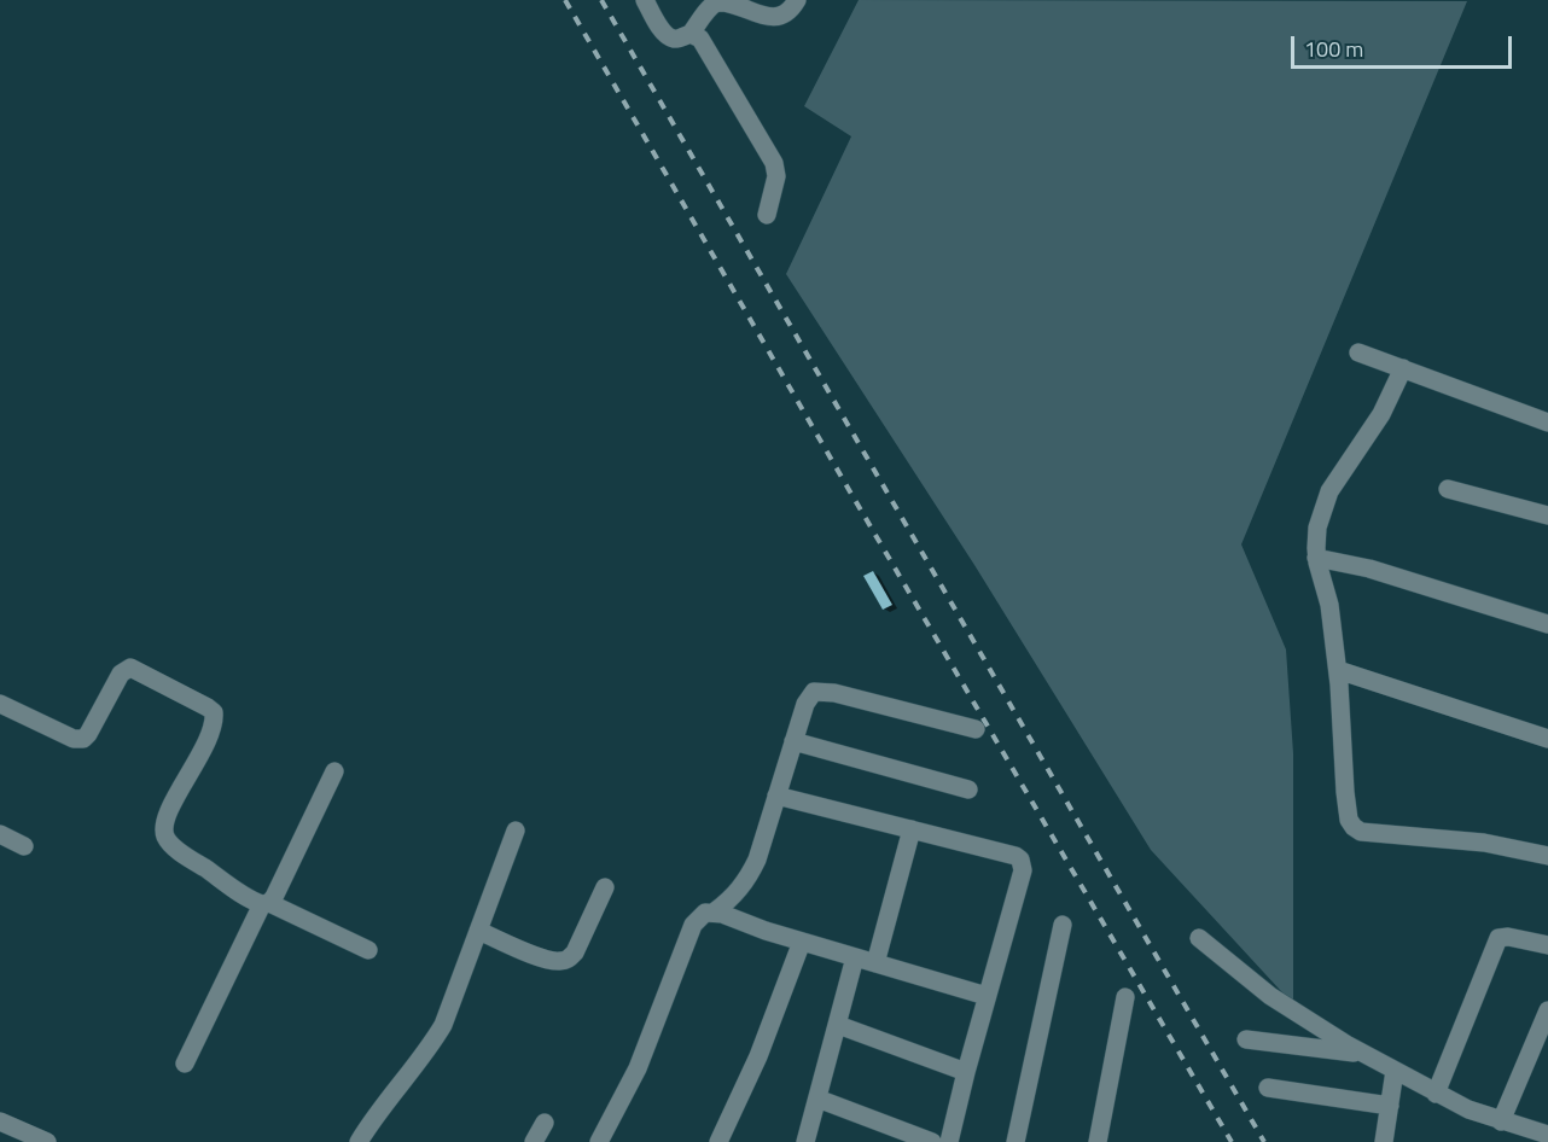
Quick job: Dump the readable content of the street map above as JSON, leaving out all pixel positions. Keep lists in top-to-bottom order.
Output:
{
  "scale_bar": "100 m"
}
